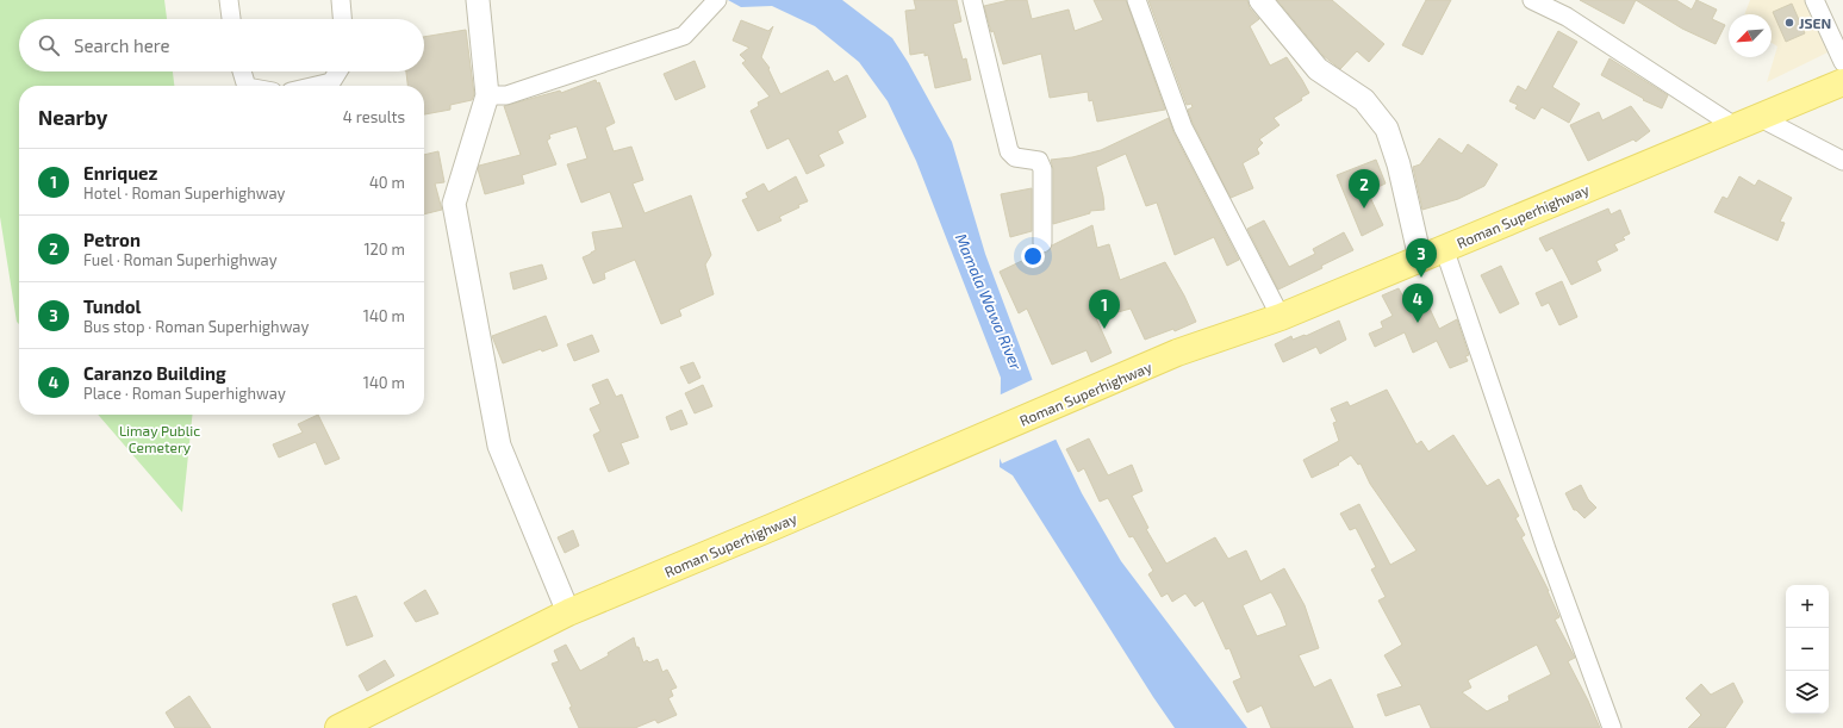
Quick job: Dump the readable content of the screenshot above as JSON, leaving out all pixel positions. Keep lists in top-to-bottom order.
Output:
{
  "streets": {
    "main road": ["Roman Superhighway"]
  },
  "water": ["Mamala Wawa River"],
  "parks": ["Limay Public Cemetery"],
  "places": ["JSEN"],
  "north": "bottom left",
  "page": {
    "search": "Search here",
    "heading": ["Nearby", "4 results"],
    "list": [
      {
        "mark": "1",
        "name": "Enriquez",
        "note": "Hotel · Roman Superhighway",
        "value": "40 m"
      },
      {
        "mark": "2",
        "name": "Petron",
        "note": "Fuel · Roman Superhighway",
        "value": "120 m"
      },
      {
        "mark": "3",
        "name": "Tundol",
        "note": "Bus stop · Roman Superhighway",
        "value": "140 m"
      },
      {
        "mark": "4",
        "name": "Caranzo Building",
        "note": "Place · Roman Superhighway",
        "value": "140 m"
      }
    ],
    "pins": [
      "2",
      "3",
      "4",
      "1"
    ],
    "map_buttons": ["+", "−"]
  }
}
